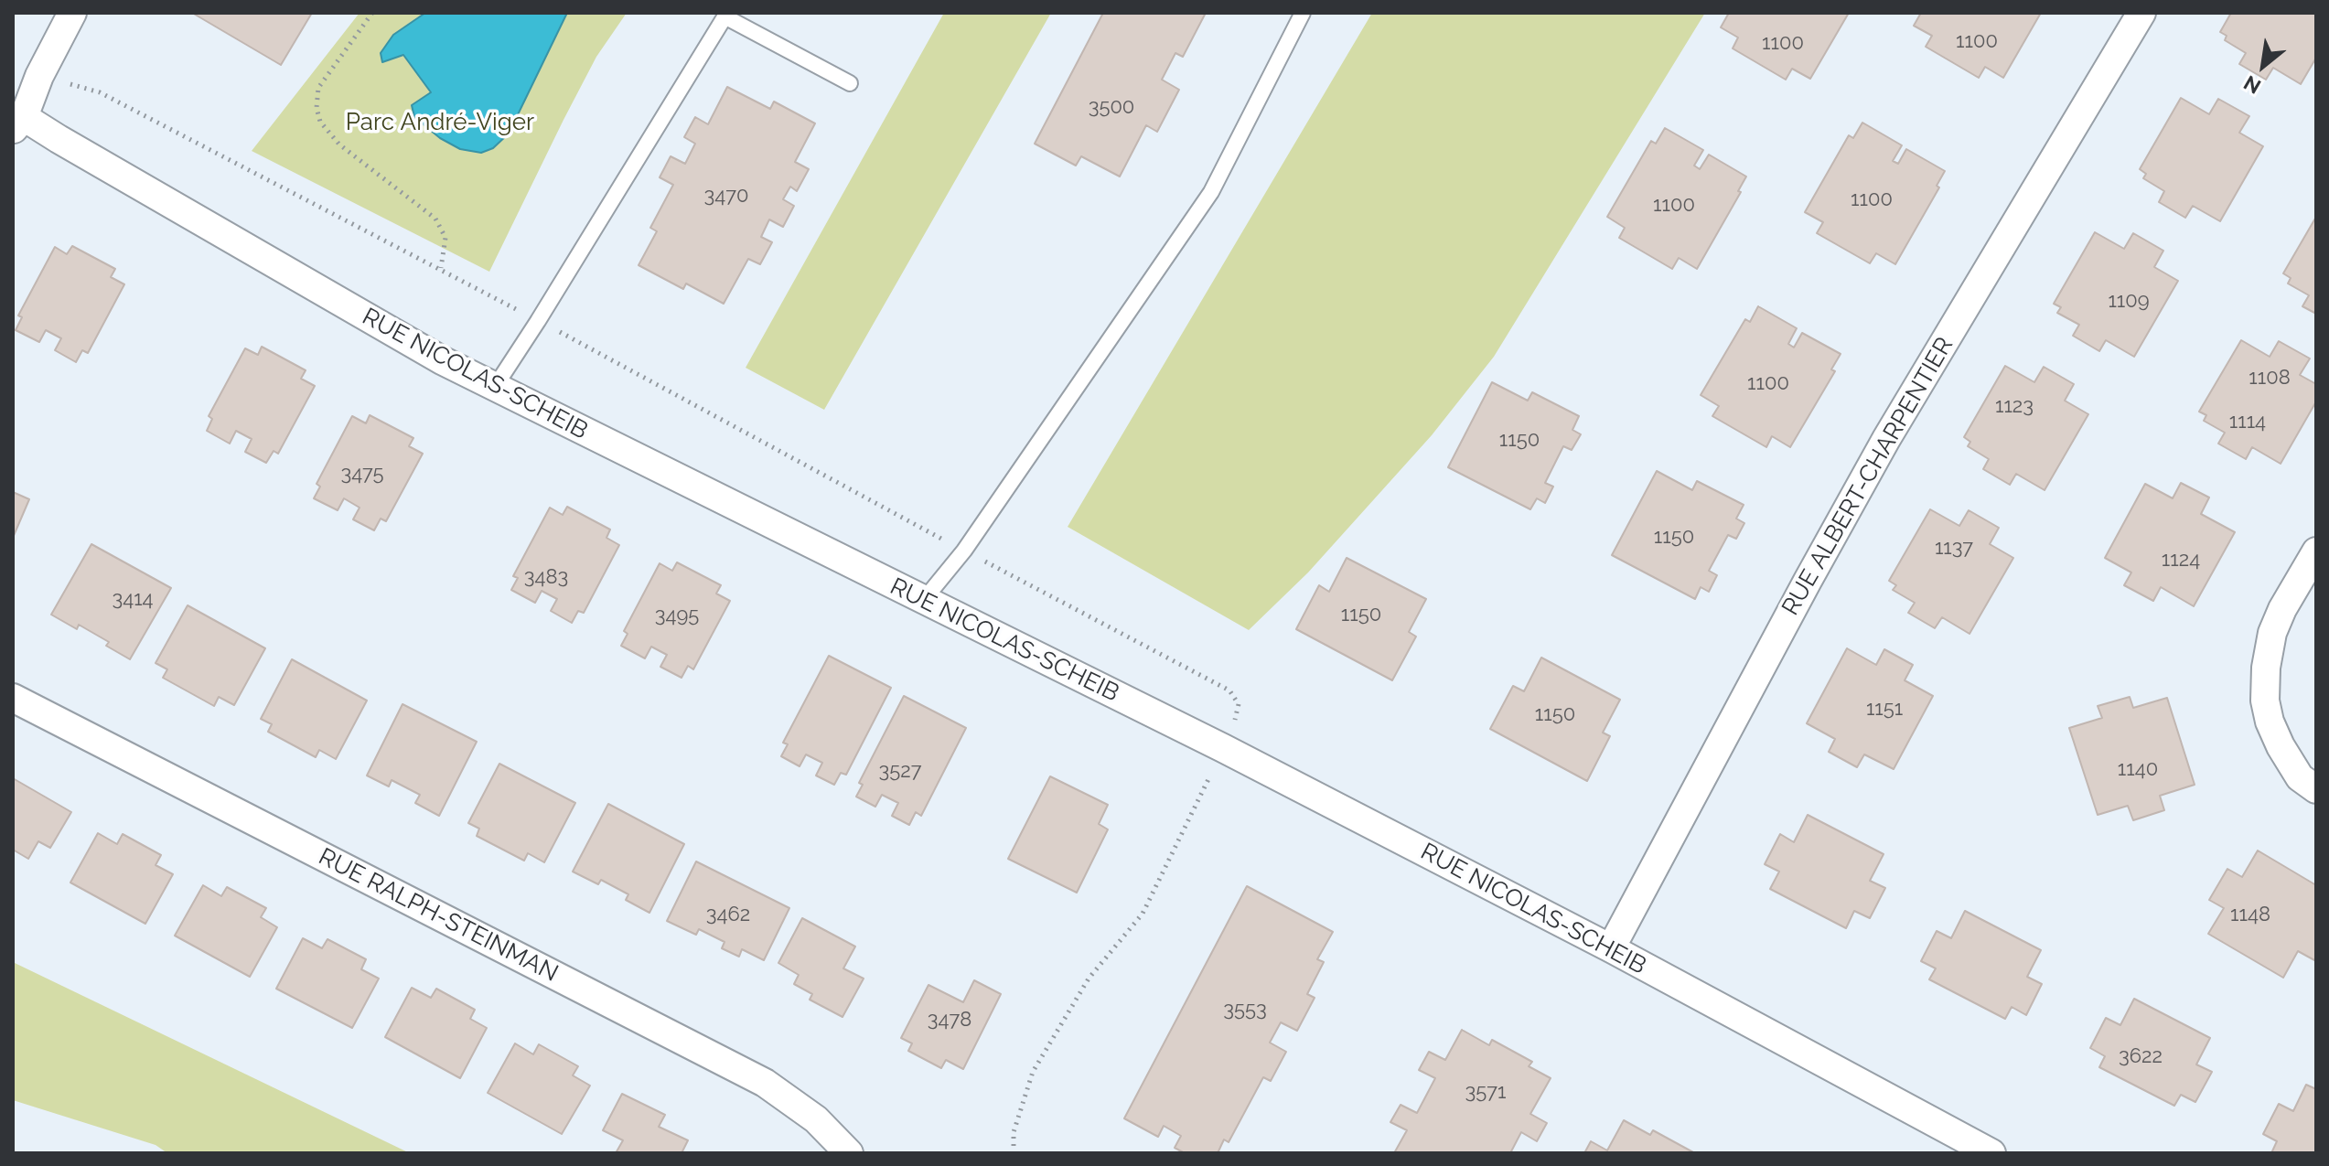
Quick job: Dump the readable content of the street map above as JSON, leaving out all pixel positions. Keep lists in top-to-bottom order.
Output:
{
  "streets": {
    "street": ["RUE NICOLAS-SCHEIB", "RUE ALBERT-CHARPENTIER", "RUE RALPH-STEINMAN"]
  },
  "crossings": [
    ["RUE NICOLAS-SCHEIB", "RUE ALBERT-CHARPENTIER"]
  ],
  "parks": ["Parc André-Viger"],
  "house_numbers": [
    "1100",
    "1100",
    "3500",
    "3470",
    "1100",
    "1100",
    "1109",
    "1108",
    "1100",
    "1123",
    "1114",
    "1150",
    "3475",
    "1150",
    "1137",
    "1124",
    "3483",
    "3414",
    "1150",
    "3495",
    "1151",
    "1150",
    "1140",
    "3527",
    "3462",
    "1148",
    "3553",
    "3478",
    "3622",
    "3571"
  ],
  "north": "bottom left"
}
